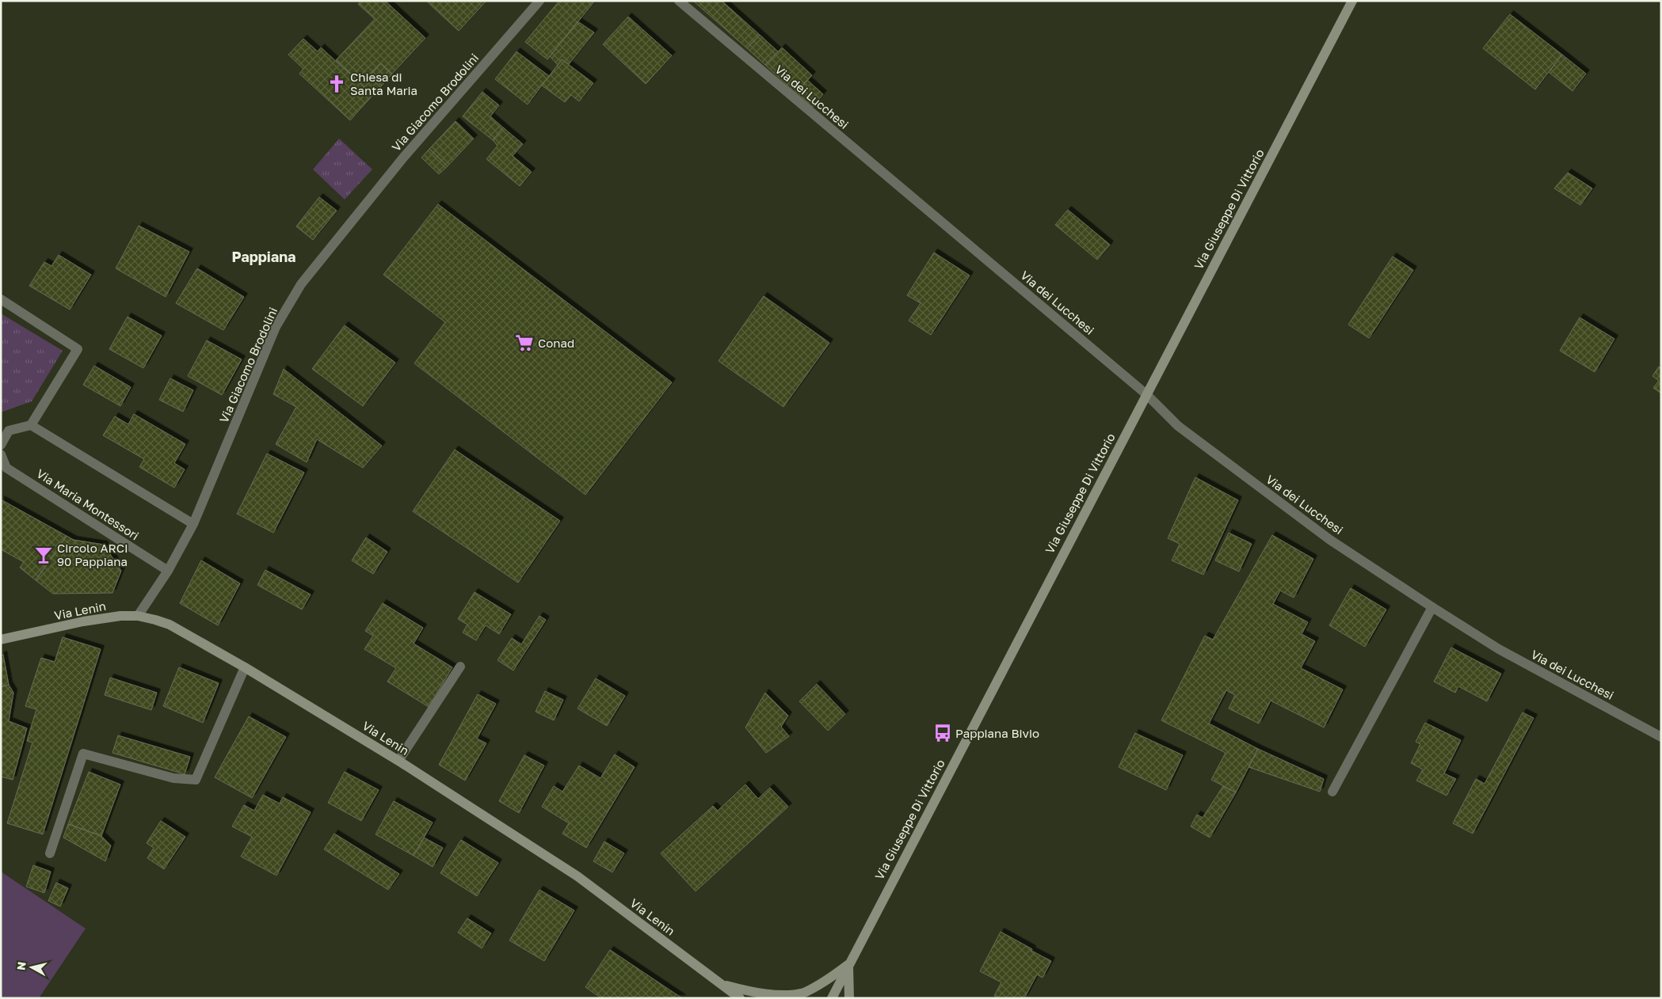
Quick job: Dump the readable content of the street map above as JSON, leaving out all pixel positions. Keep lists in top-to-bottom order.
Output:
{
  "streets": {
    "main road": ["Via Giuseppe Di Vittorio", "Via Lenin"],
    "street": ["Via dei Lucchesi", "Via Giacomo Brodolini", "Via Maria Montessori"]
  },
  "crossings": [
    ["Via dei Lucchesi", "Via Giuseppe Di Vittorio"],
    ["Via Giacomo Brodolini", "Via Maria Montessori"],
    ["Via Giacomo Brodolini", "Via Lenin"],
    ["Via Giuseppe Di Vittorio", "Via Lenin"]
  ],
  "districts": ["Pappiana"],
  "places": {
    "church": ["Chiesa di Santa Maria"],
    "supermarket": ["Conad"],
    "bar": ["Circolo ARCI 90 Pappiana"],
    "bus stop": ["Pappiana Bivio"]
  },
  "north": "left"
}
